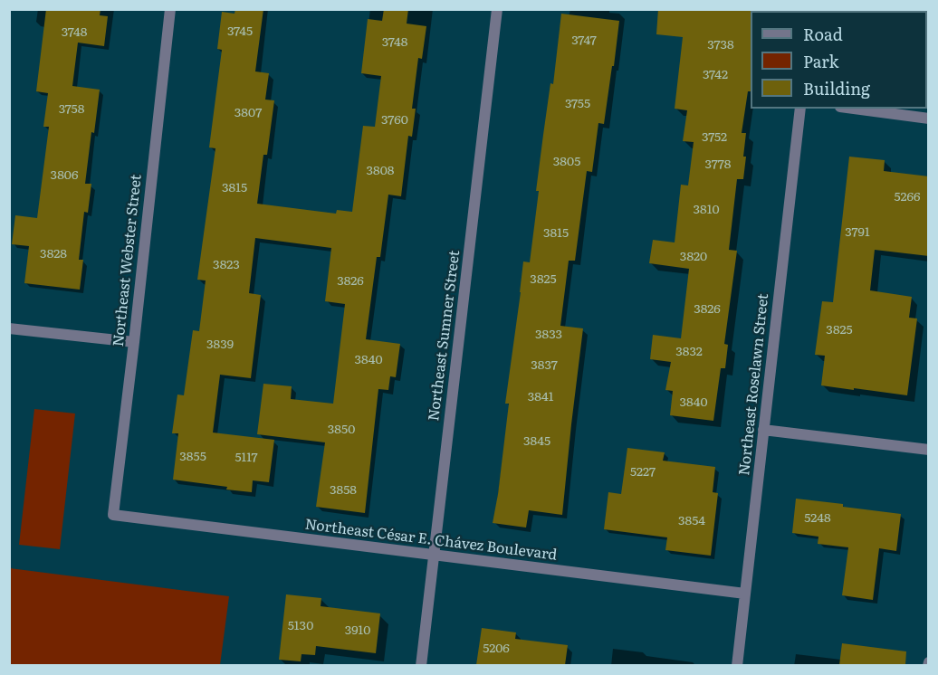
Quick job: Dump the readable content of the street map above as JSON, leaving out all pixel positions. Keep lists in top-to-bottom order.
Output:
{
  "streets": {
    "street": [
      "Northeast Webster Street",
      "Northeast Sumner Street",
      "Northeast Roselawn Street",
      "Northeast César E. Chávez Boulevard"
    ]
  },
  "crossings": [
    ["Northeast Webster Street", "Northeast César E. Chávez Boulevard"],
    ["Northeast Sumner Street", "Northeast César E. Chávez Boulevard"],
    ["Northeast Roselawn Street", "Northeast César E. Chávez Boulevard"]
  ],
  "house_numbers": [
    "3745",
    "3748",
    "3747",
    "3748",
    "3738",
    "3742",
    "3755",
    "3758",
    "3807",
    "3760",
    "3752",
    "3805",
    "3778",
    "3808",
    "3806",
    "3815",
    "5266",
    "3810",
    "3791",
    "3815",
    "3828",
    "3820",
    "3823",
    "3825",
    "3826",
    "3826",
    "3825",
    "3833",
    "3839",
    "3832",
    "3840",
    "3837",
    "3841",
    "3840",
    "3850",
    "3845",
    "3855",
    "5117",
    "5227",
    "3858",
    "5248",
    "3854",
    "5130",
    "3910",
    "5206"
  ],
  "legend": ["Road", "Park", "Building"]
}
